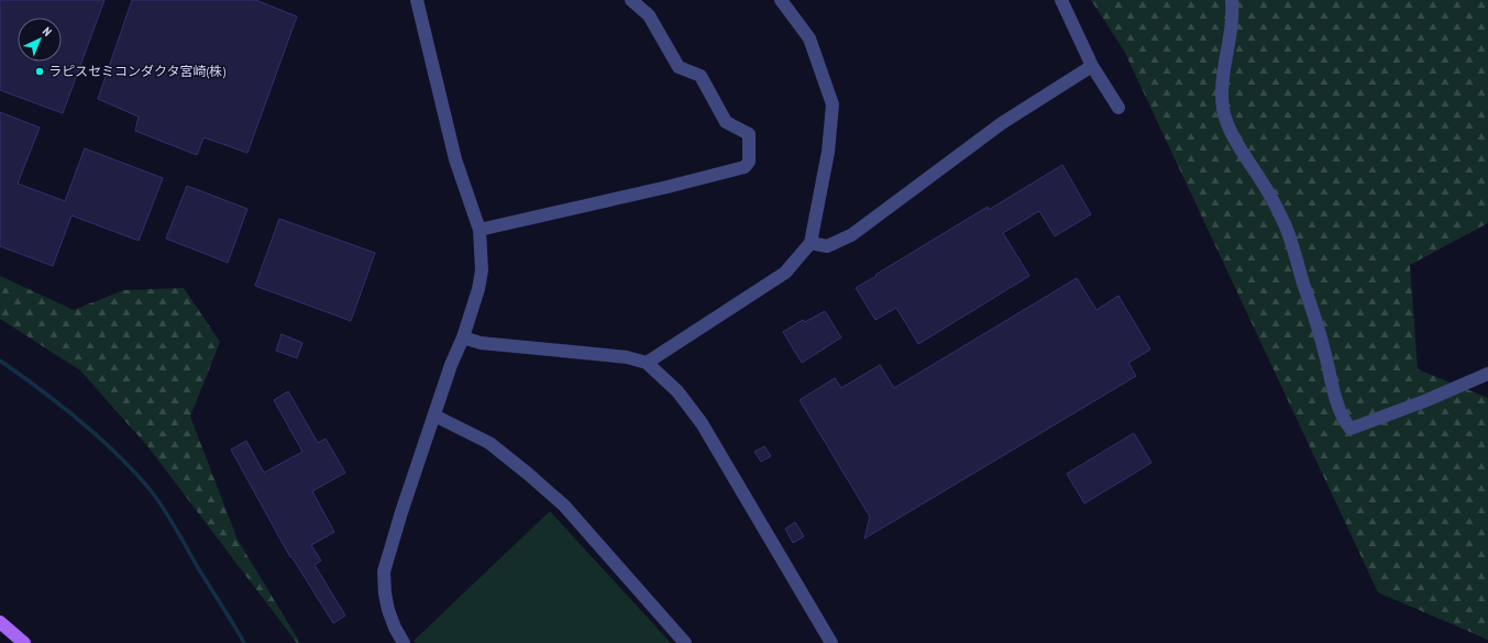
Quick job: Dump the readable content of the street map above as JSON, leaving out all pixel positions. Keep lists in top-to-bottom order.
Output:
{
  "places": ["ラピスセミコンダクタ宮崎(株)"],
  "north": "top right"
}
